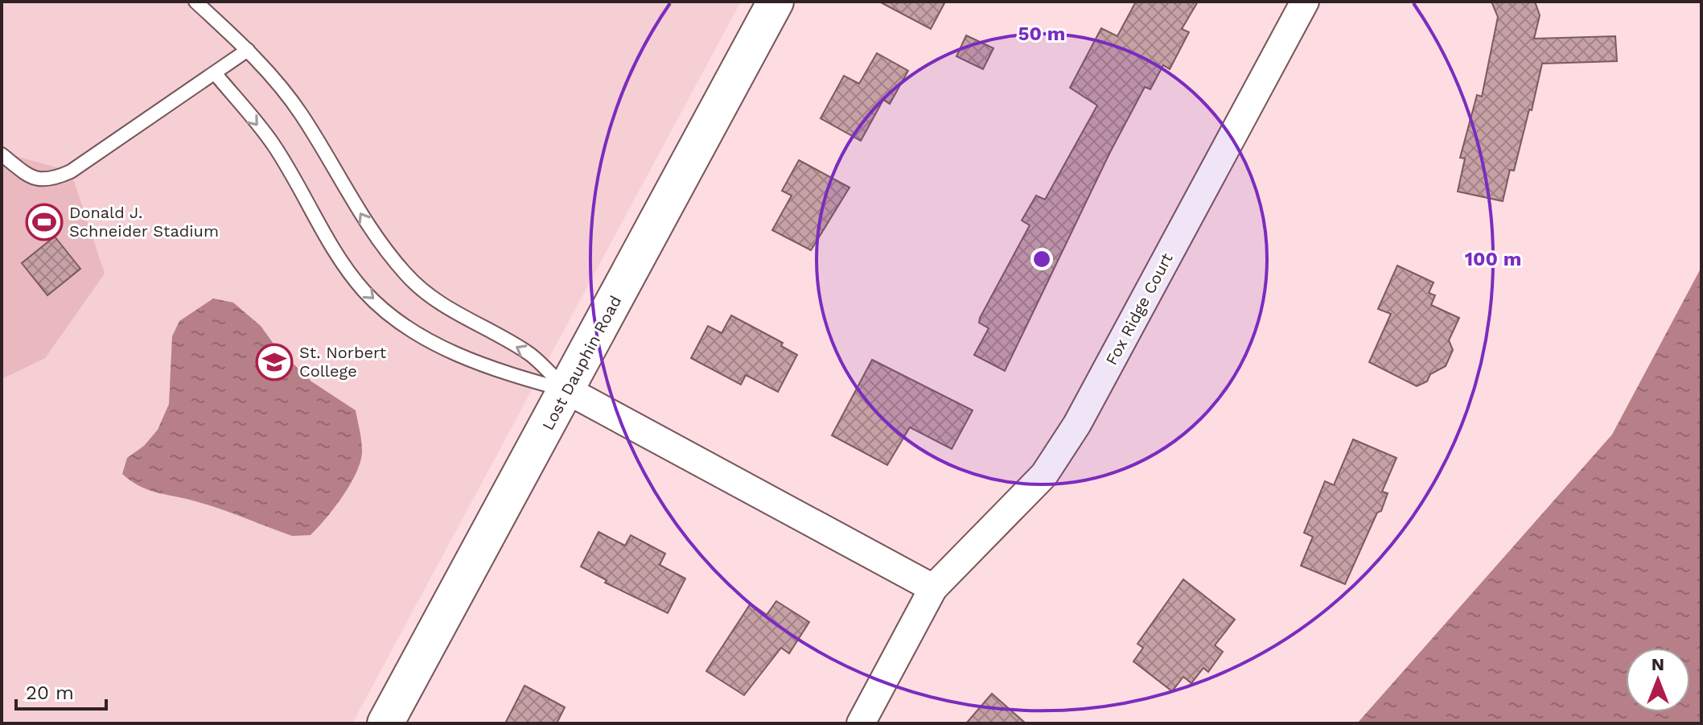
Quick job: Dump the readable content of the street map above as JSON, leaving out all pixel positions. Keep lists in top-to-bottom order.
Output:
{
  "streets": {
    "main road": ["Lost Dauphin Road"],
    "street": ["Fox Ridge Court"]
  },
  "places": {
    "sports": ["Donald J. Schneider Stadium"],
    "school or university": ["St. Norbert College"]
  },
  "scale_bar": "20 m",
  "north": "top",
  "rings": ["50 m", "100 m"]
}
